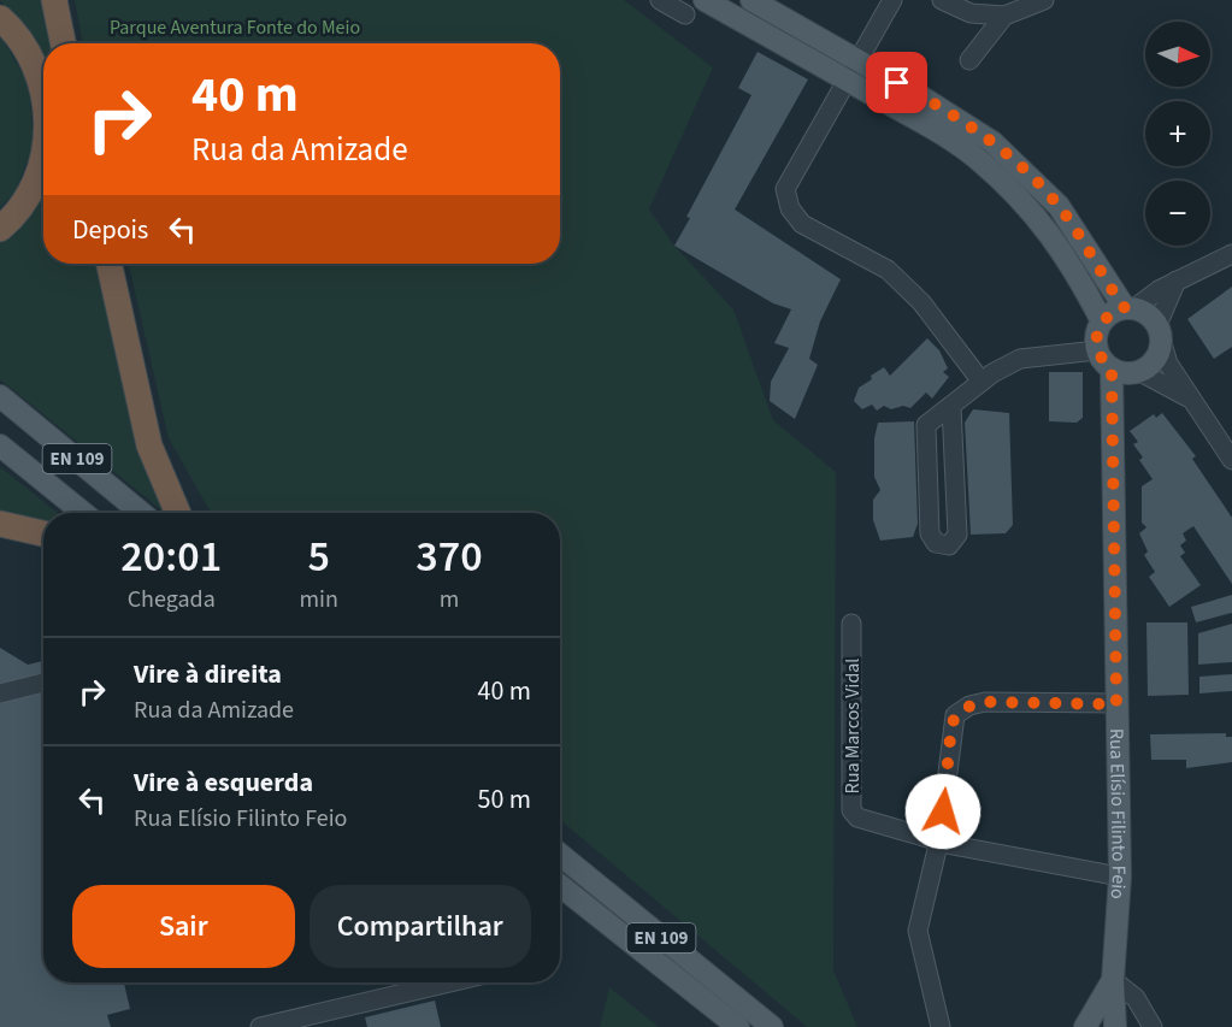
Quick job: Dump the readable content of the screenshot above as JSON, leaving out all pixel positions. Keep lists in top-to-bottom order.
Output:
{
  "streets": {
    "main road": ["EN 109", "Rua Elísio Filinto Feio"],
    "street": ["Rua Marcos Vidal"]
  },
  "crossings": [
    ["Rua Marcos Vidal", "Rua Elísio Filinto Feio"]
  ],
  "parks": ["Parque Aventura Fonte do Meio"],
  "north": "right",
  "page": {
    "map_buttons": ["+", "−"],
    "turn": ["40 m", "Rua da Amizade"],
    "then": "Depois",
    "eta": [
      "20:01",
      "Chegada",
      "5",
      "min",
      "370",
      "m"
    ],
    "list": [
      {
        "name": "Vire à direita",
        "note": "Rua da Amizade",
        "value": "40 m"
      },
      {
        "name": "Vire à esquerda",
        "note": "Rua Elísio Filinto Feio",
        "value": "50 m"
      }
    ],
    "buttons": ["Sair", "Compartilhar"]
  }
}
